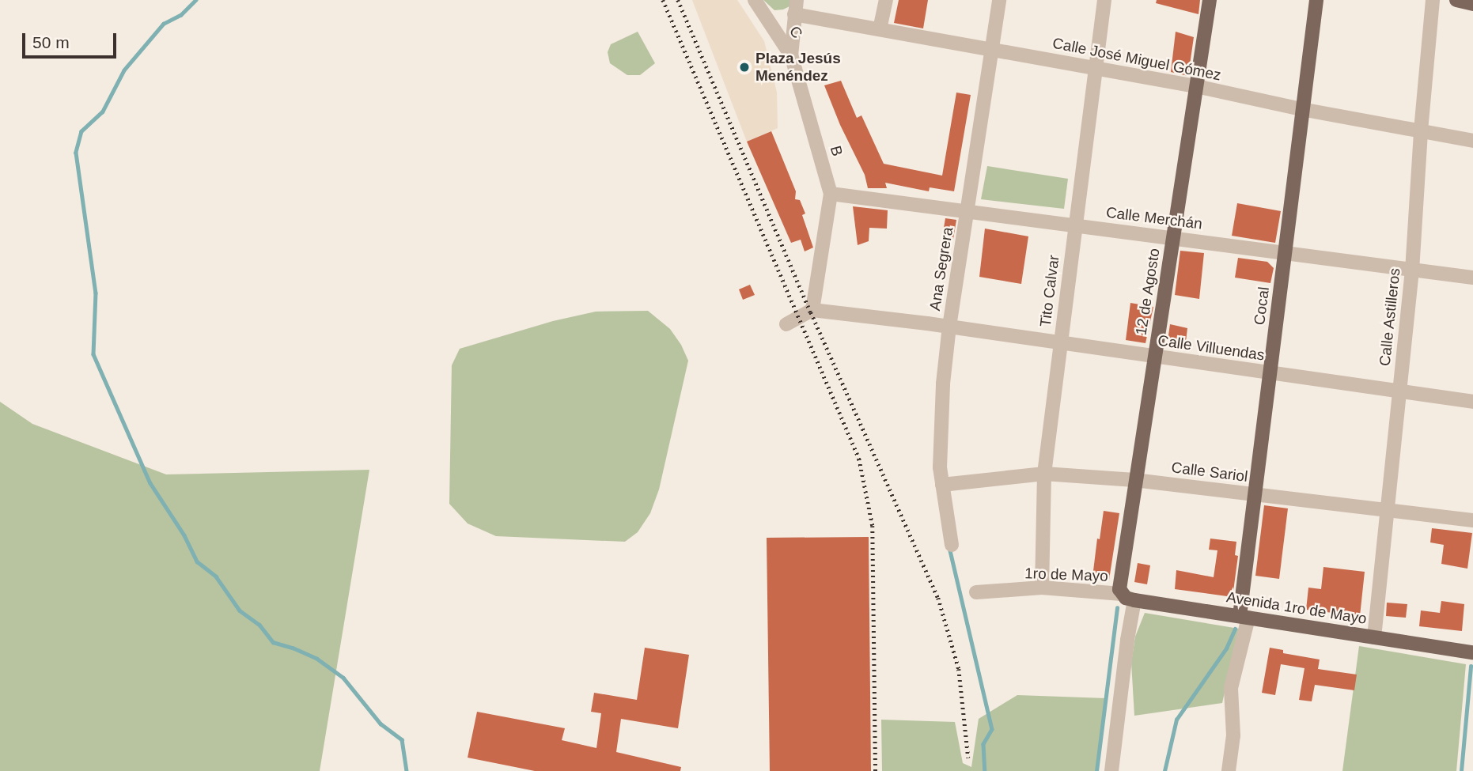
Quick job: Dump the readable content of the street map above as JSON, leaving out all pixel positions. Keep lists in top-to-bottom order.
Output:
{
  "streets": {
    "main road": ["12 de Agosto", "Cocal", "Avenida 1ro de Mayo"],
    "street": [
      "C",
      "Calle José Miguel Gómez",
      "B",
      "Calle Merchán",
      "Ana Segrera",
      "Tito Calvar",
      "Calle Astilleros",
      "Calle Villuendas",
      "Calle Sariol",
      "1ro de Mayo"
    ]
  },
  "crossings": [
    ["C", "B"],
    ["Calle José Miguel Gómez", "B"],
    ["Calle José Miguel Gómez", "Ana Segrera"],
    ["Calle José Miguel Gómez", "Tito Calvar"],
    ["Calle José Miguel Gómez", "12 de Agosto"],
    ["Calle José Miguel Gómez", "Cocal"],
    ["Calle José Miguel Gómez", "Calle Astilleros"],
    ["B", "Calle Merchán"],
    ["B", "Calle Villuendas"],
    ["Calle Merchán", "Ana Segrera"],
    ["Calle Merchán", "Tito Calvar"],
    ["Calle Merchán", "12 de Agosto"],
    ["Calle Merchán", "Cocal"],
    ["Calle Merchán", "Calle Astilleros"],
    ["Ana Segrera", "Calle Villuendas"],
    ["Ana Segrera", "Calle Sariol"],
    ["Tito Calvar", "Calle Villuendas"],
    ["Tito Calvar", "Calle Sariol"],
    ["Tito Calvar", "1ro de Mayo"],
    ["12 de Agosto", "Calle Villuendas"],
    ["12 de Agosto", "Calle Sariol"],
    ["12 de Agosto", "1ro de Mayo"],
    ["12 de Agosto", "Avenida 1ro de Mayo"],
    ["Cocal", "Calle Villuendas"],
    ["Cocal", "Calle Sariol"],
    ["Cocal", "Avenida 1ro de Mayo"],
    ["Calle Astilleros", "Calle Villuendas"],
    ["Calle Astilleros", "Calle Sariol"],
    ["Calle Astilleros", "Avenida 1ro de Mayo"],
    ["1ro de Mayo", "Avenida 1ro de Mayo"]
  ],
  "places": ["Plaza Jesús Menéndez"],
  "scale_bar": "50 m"
}
